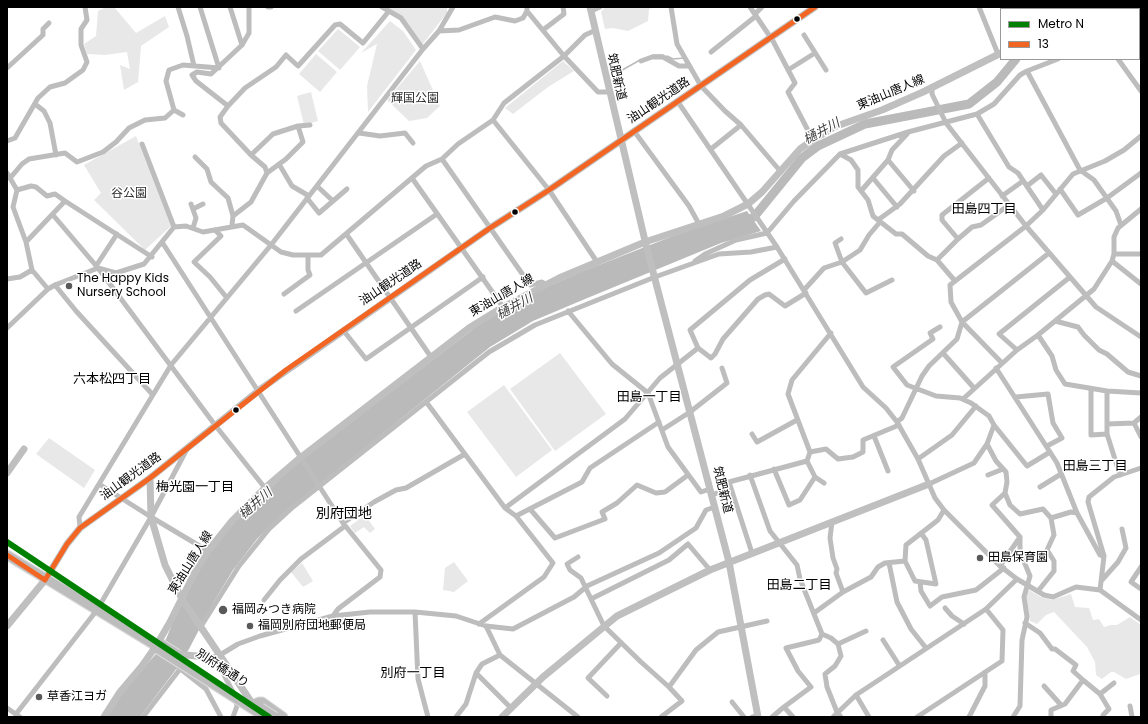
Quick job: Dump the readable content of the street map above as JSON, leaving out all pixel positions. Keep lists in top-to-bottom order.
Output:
{
  "streets": {
    "highway": ["別府橋通り"],
    "street": ["筑肥新道", "東油山唐人線", "油山観光道路"]
  },
  "crossings": [
    ["筑肥新道", "東油山唐人線"],
    ["筑肥新道", "油山観光道路"],
    ["東油山唐人線", "別府橋通り"],
    ["油山観光道路", "別府橋通り"]
  ],
  "districts": [
    "田島四丁目",
    "六本松四丁目",
    "田島一丁目",
    "田島三丁目",
    "梅光園一丁目",
    "別府団地",
    "田島二丁目",
    "別府一丁目"
  ],
  "water": ["樋井川"],
  "parks": ["輝国公園", "谷公園"],
  "places": [
    "The Happy Kids Nursery School",
    "田島保育園",
    "福岡みつき病院",
    "福岡別府団地郵便局",
    "草香江ヨガ"
  ],
  "lines": ["transit line 13", "metro line N"],
  "legend": ["Metro N", "13"]
}
